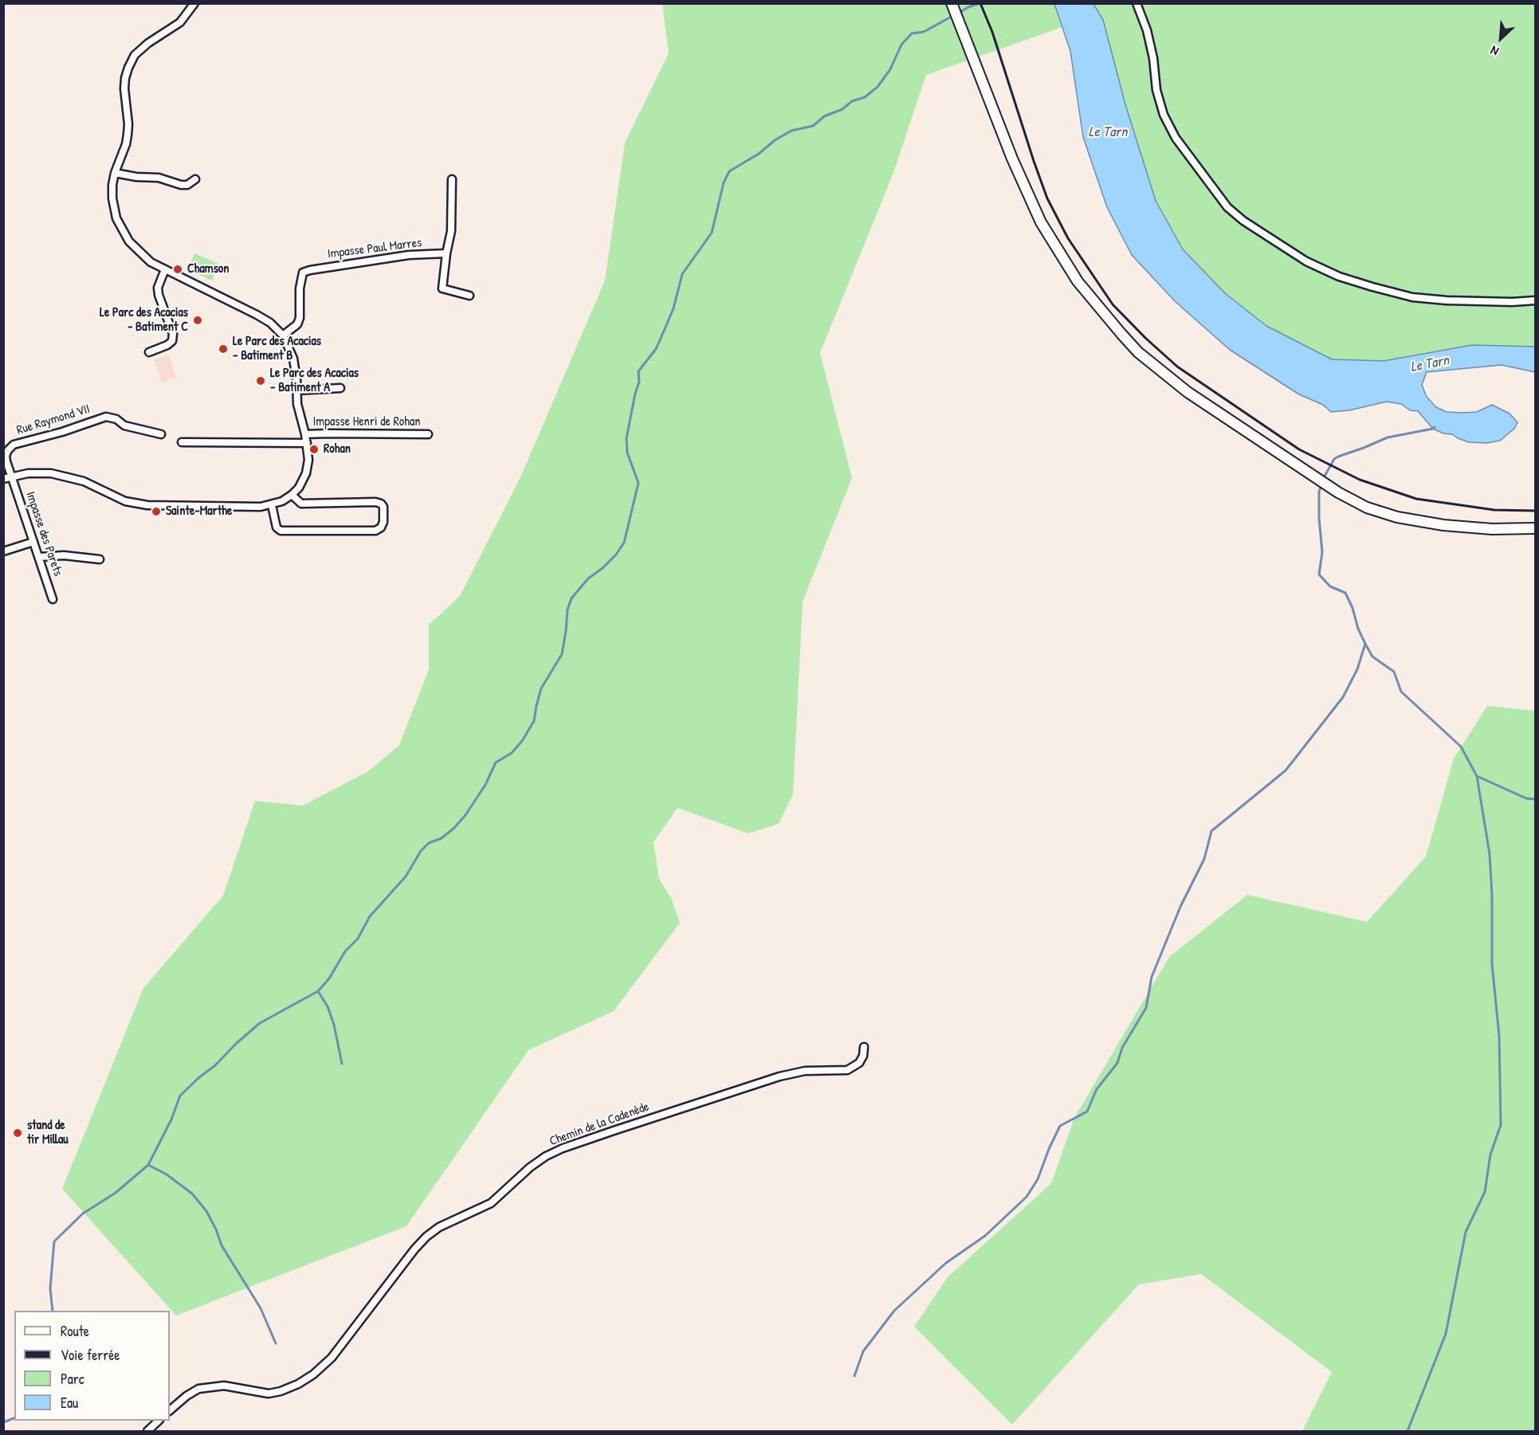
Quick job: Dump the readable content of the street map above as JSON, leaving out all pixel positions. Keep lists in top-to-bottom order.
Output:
{
  "streets": {
    "street": [
      "Impasse Paul Marres",
      "Rue Raymond VII",
      "Impasse Henri de Rohan",
      "Impasse des Parets",
      "Chemin de la Cadenède"
    ]
  },
  "crossings": [
    ["Rue Raymond VII", "Impasse des Parets"]
  ],
  "water": ["Le Tarn"],
  "places": [
    "Chamson",
    "Le Parc des Acacias - Batiment C",
    "Le Parc des Acacias - Batiment B",
    "Le Parc des Acacias - Batiment A",
    "Rohan",
    "Sainte-Marthe",
    "stand de tir Millau"
  ],
  "legend": [
    "Route",
    "Voie ferrée",
    "Parc",
    "Eau"
  ],
  "north": "bottom left"
}
